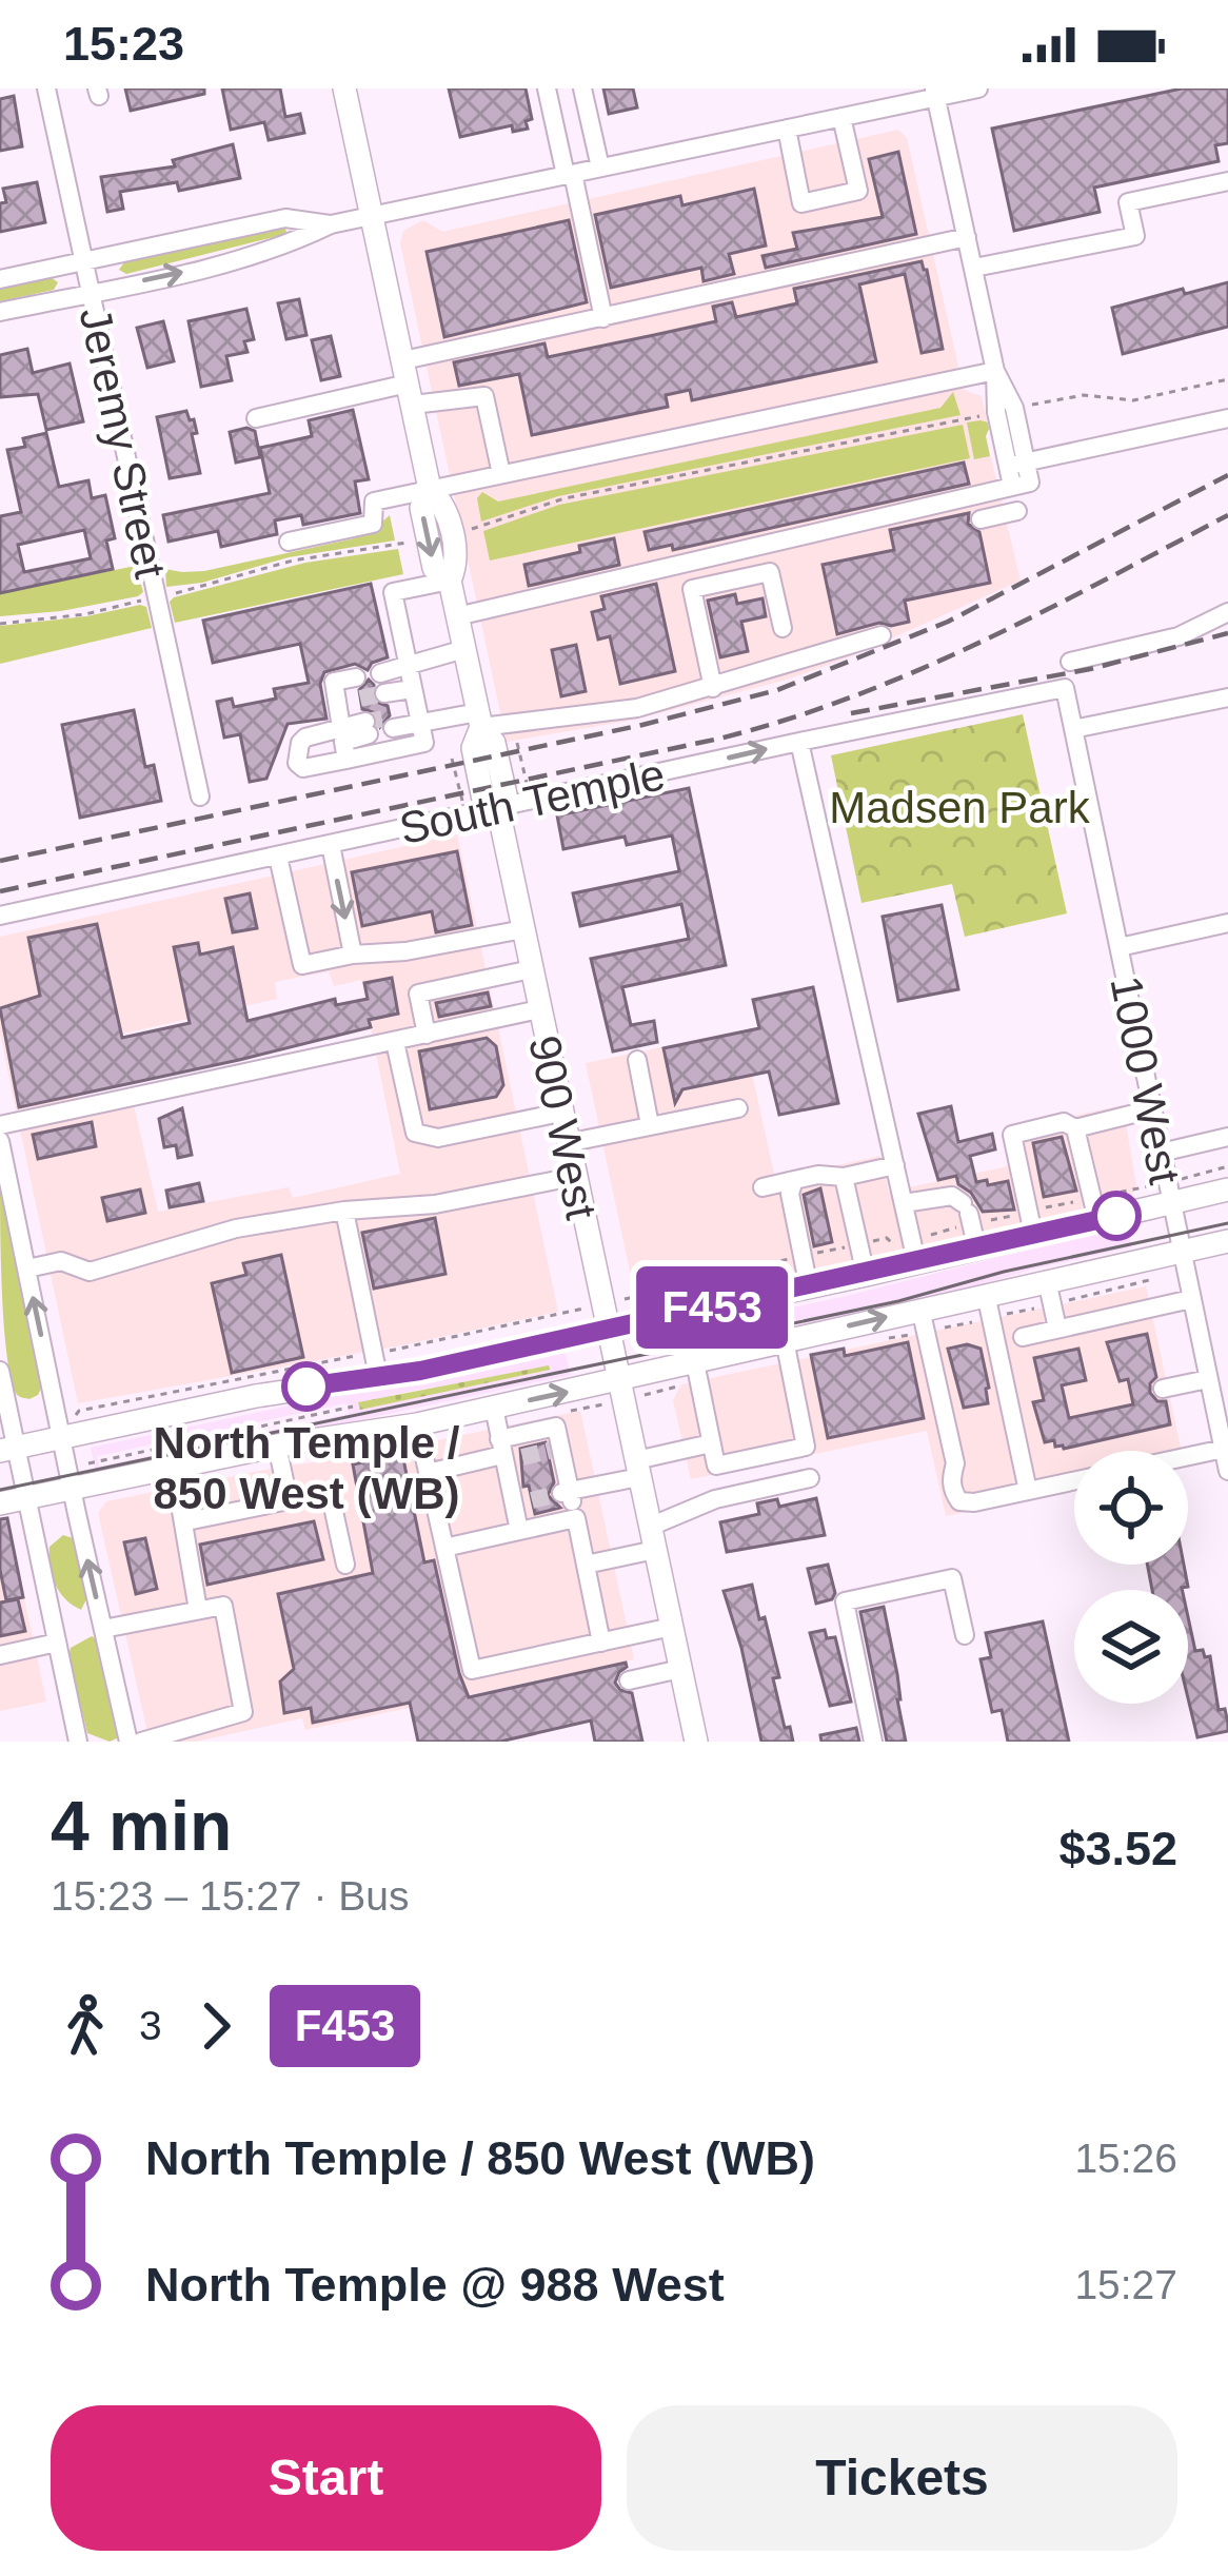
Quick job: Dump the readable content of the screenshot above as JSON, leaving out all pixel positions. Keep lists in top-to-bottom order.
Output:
{
  "streets": {
    "main road": ["900 West"],
    "street": ["Jeremy Street", "South Temple", "1000 West"]
  },
  "crossings": [
    ["South Temple", "1000 West"],
    ["South Temple", "900 West"]
  ],
  "parks": ["Madsen Park"],
  "places": ["North Temple / 850 West (WB)"],
  "lines": ["bus line F453"],
  "page": {
    "status": "15:23",
    "on_map": "F453",
    "heading": ["4 min", "15:23 – 15:27 · Bus", "$3.52"],
    "legs": ["3", "F453"],
    "list": [
      {
        "name": "North Temple / 850 West (WB)",
        "value": "15:26"
      },
      {
        "name": "North Temple @ 988 West",
        "value": "15:27"
      }
    ],
    "buttons": ["Start", "Tickets"]
  }
}
